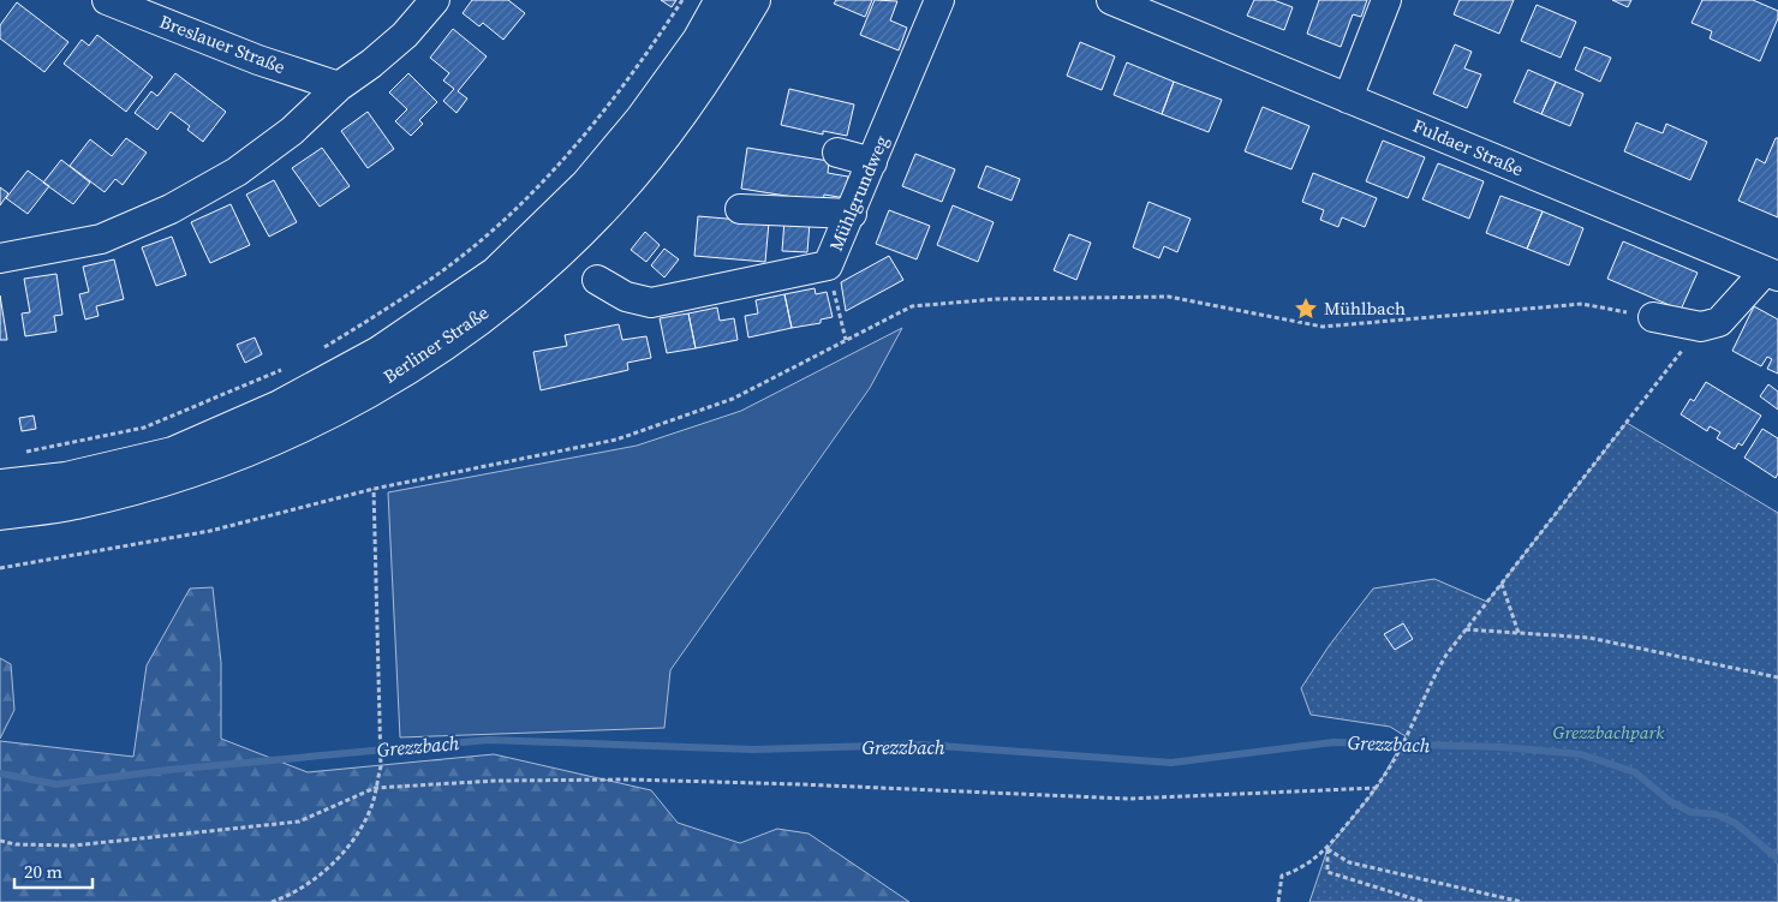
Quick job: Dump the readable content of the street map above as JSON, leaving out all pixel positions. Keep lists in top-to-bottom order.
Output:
{
  "streets": {
    "highway": ["Berliner Straße"],
    "street": ["Breslauer Straße", "Fuldaer Straße", "Mühlgrundweg"]
  },
  "water": ["Grezzbach"],
  "parks": ["Grezzbachpark"],
  "places": {
    "place": ["Mühlbach"]
  },
  "scale_bar": "20 m"
}
